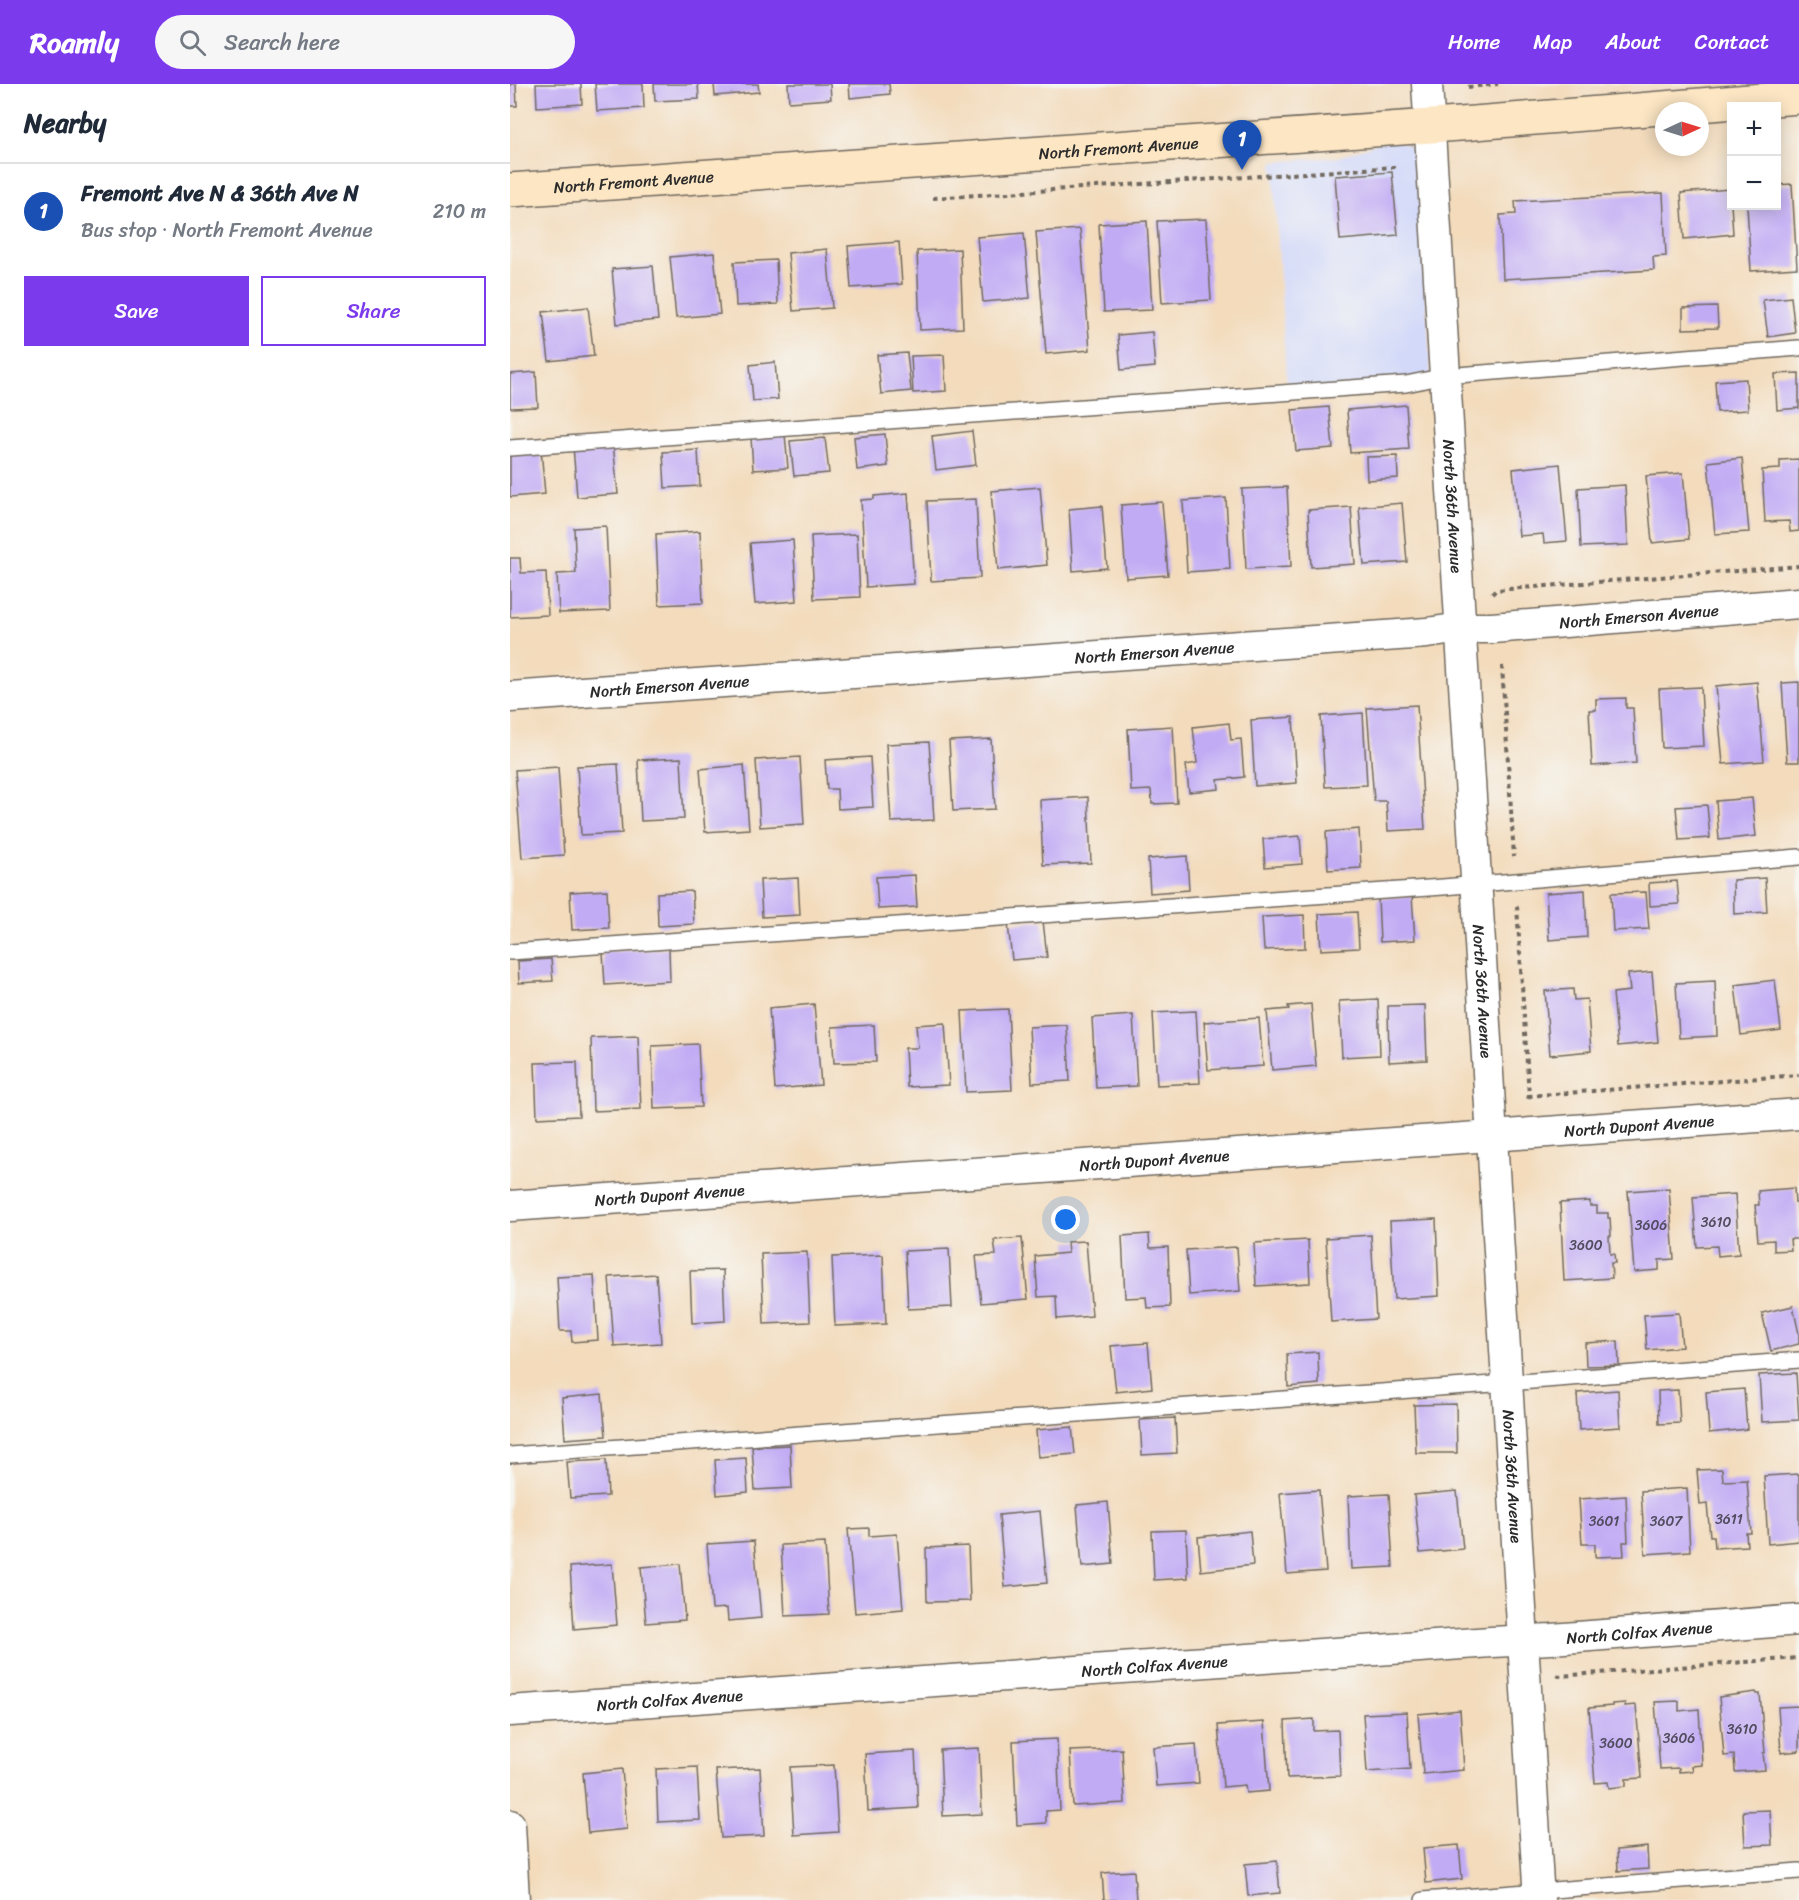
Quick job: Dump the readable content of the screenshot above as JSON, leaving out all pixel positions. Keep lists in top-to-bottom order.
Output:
{
  "streets": {
    "street": [
      "North Fremont Avenue",
      "North 36th Avenue",
      "North Emerson Avenue",
      "North Dupont Avenue",
      "North Colfax Avenue"
    ]
  },
  "crossings": [
    ["North Fremont Avenue", "North 36th Avenue"],
    ["North 36th Avenue", "North Emerson Avenue"],
    ["North 36th Avenue", "North Dupont Avenue"],
    ["North 36th Avenue", "North Colfax Avenue"]
  ],
  "house_numbers": [
    "3610",
    "3606",
    "3600",
    "3611",
    "3601",
    "3607",
    "3610",
    "3606",
    "3600"
  ],
  "north": "right",
  "page": {
    "header": "Roamly",
    "search": "Search here",
    "nav": [
      "Home",
      "Map",
      "About",
      "Contact"
    ],
    "heading": "Nearby",
    "map_buttons": ["+", "−"],
    "pins": "1",
    "list": [
      {
        "mark": "1",
        "name": "Fremont Ave N & 36th Ave N",
        "note": "Bus stop · North Fremont Avenue",
        "value": "210 m"
      }
    ],
    "buttons": ["Save", "Share"]
  }
}
